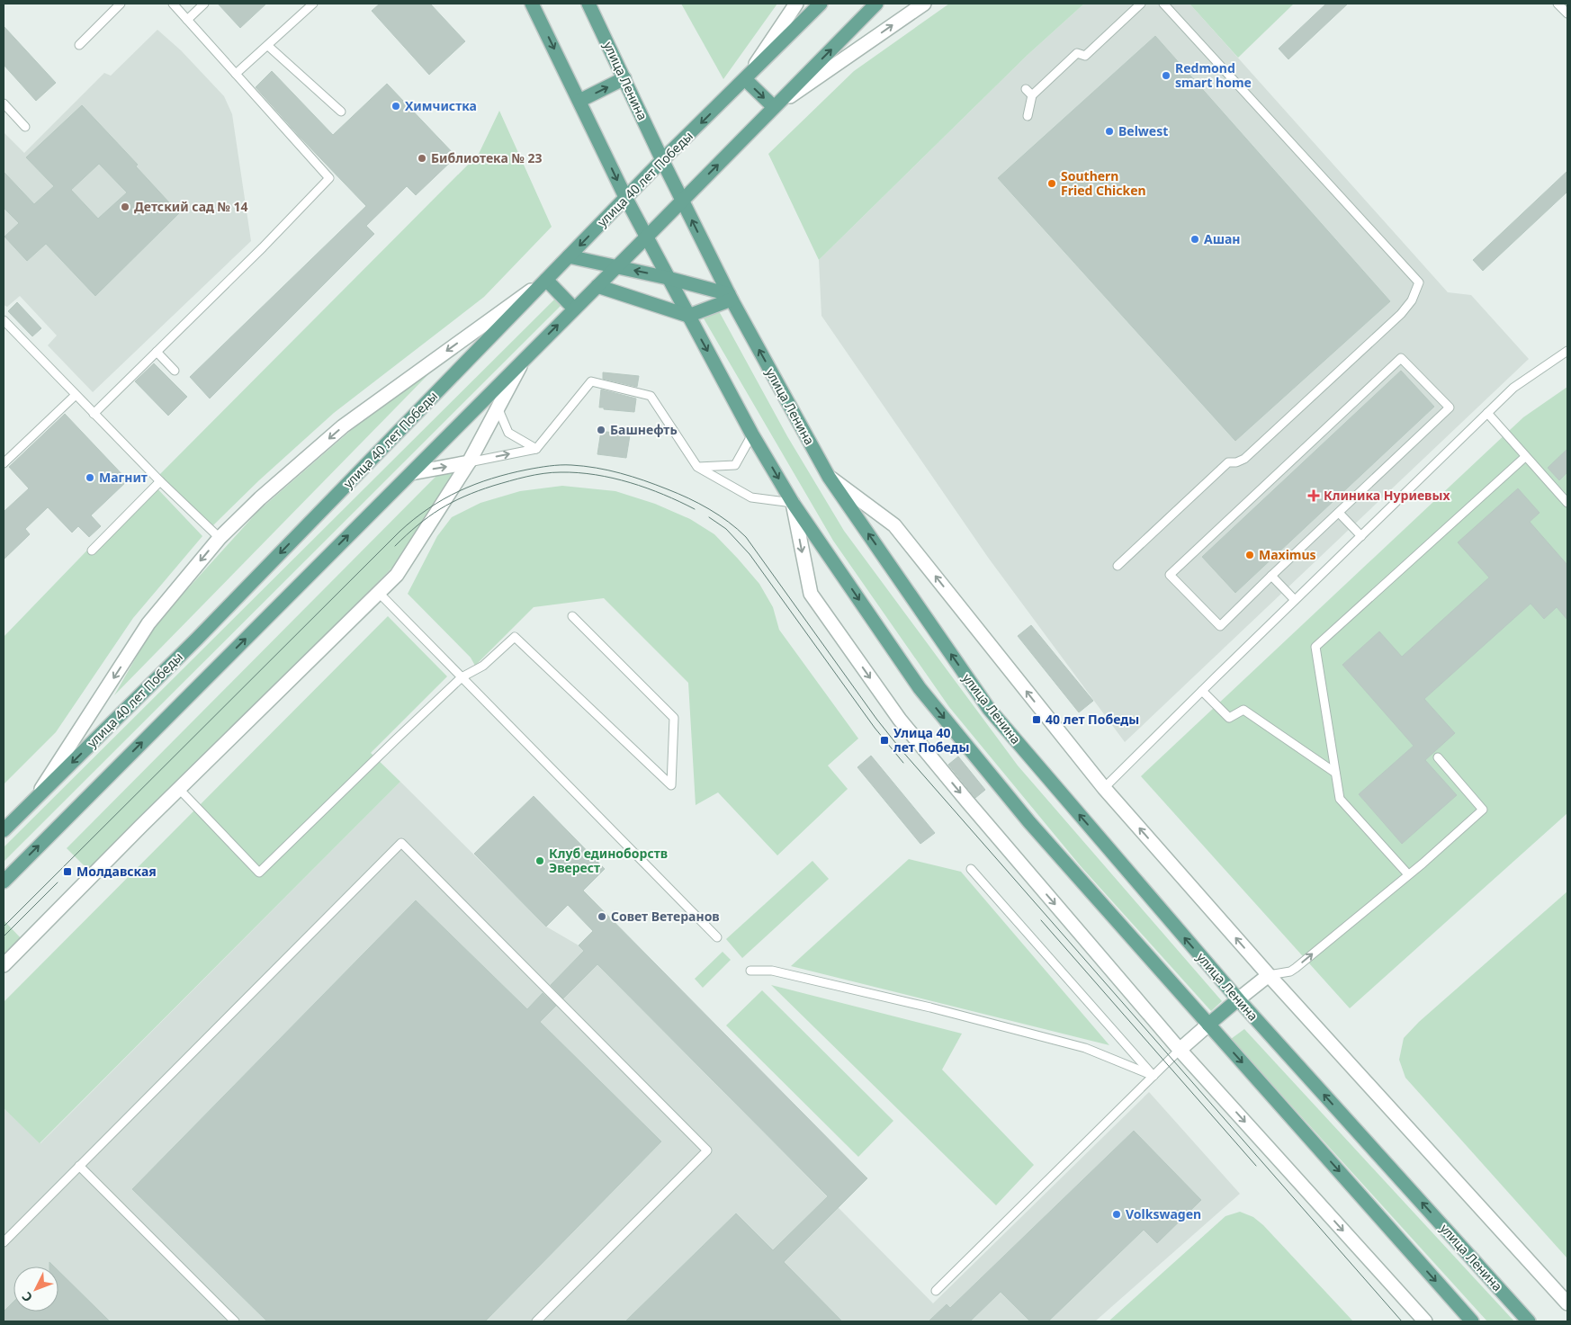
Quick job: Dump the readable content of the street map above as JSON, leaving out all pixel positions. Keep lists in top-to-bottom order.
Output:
{
  "streets": {
    "main road": ["улица Ленина", "улица 40 лет Победы"]
  },
  "crossings": [
    ["улица Ленина", "улица 40 лет Победы"]
  ],
  "places": {
    "other": [
      "Redmond smart home",
      "Химчистка",
      "Belwest",
      "Библиотека № 23",
      "Southern Fried Chicken",
      "Детский сад № 14",
      "Ашан",
      "Башнефть",
      "Магнит",
      "Maximus",
      "Клуб единоборств Эверест",
      "Совет Ветеранов",
      "Volkswagen"
    ],
    "health": ["Клиника Нуриевых"],
    "transit": ["40 лет Победы", "Улица 40 лет Победы", "Молдавская"]
  },
  "north": "bottom left"
}
